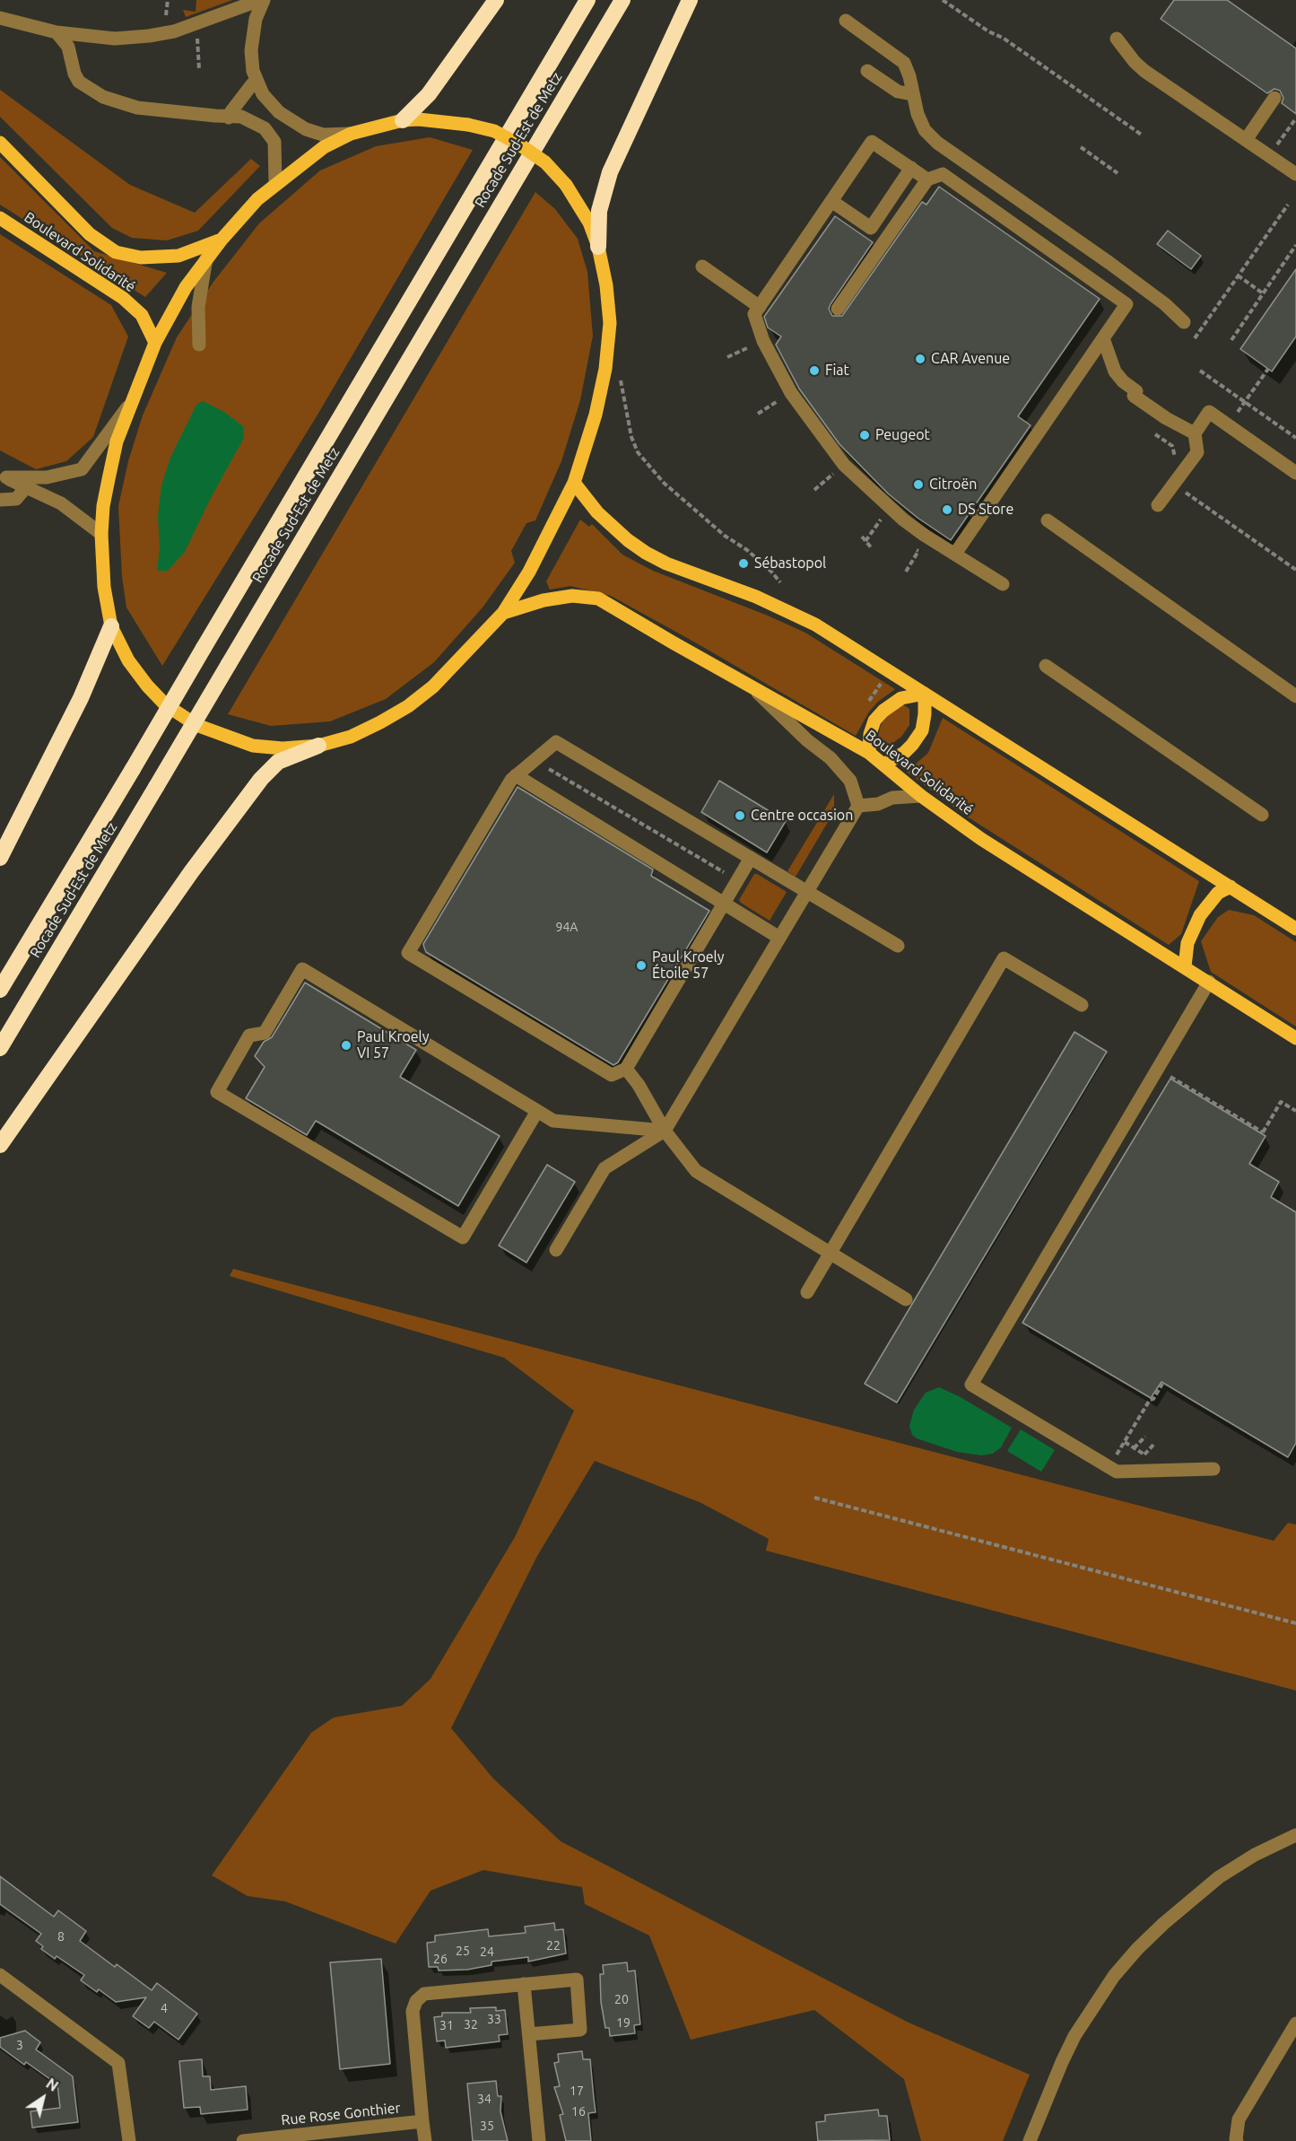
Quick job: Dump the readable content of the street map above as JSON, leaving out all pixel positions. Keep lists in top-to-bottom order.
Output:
{
  "streets": {
    "highway": ["Rocade Sud-Est de Metz"],
    "main road": ["Boulevard Solidarité"],
    "street": ["Rue Rose Gonthier"]
  },
  "places": [
    "CAR Avenue",
    "Fiat",
    "Peugeot",
    "Citroën",
    "DS Store",
    "Sébastopol",
    "Centre occasion",
    "Paul Kroely Étoile 57",
    "Paul Kroely VI 57"
  ],
  "house_numbers": [
    "94A",
    "8",
    "22",
    "25",
    "24",
    "26",
    "20",
    "4",
    "33",
    "19",
    "32",
    "31",
    "3",
    "17",
    "34",
    "16",
    "35"
  ],
  "north": "top right"
}
